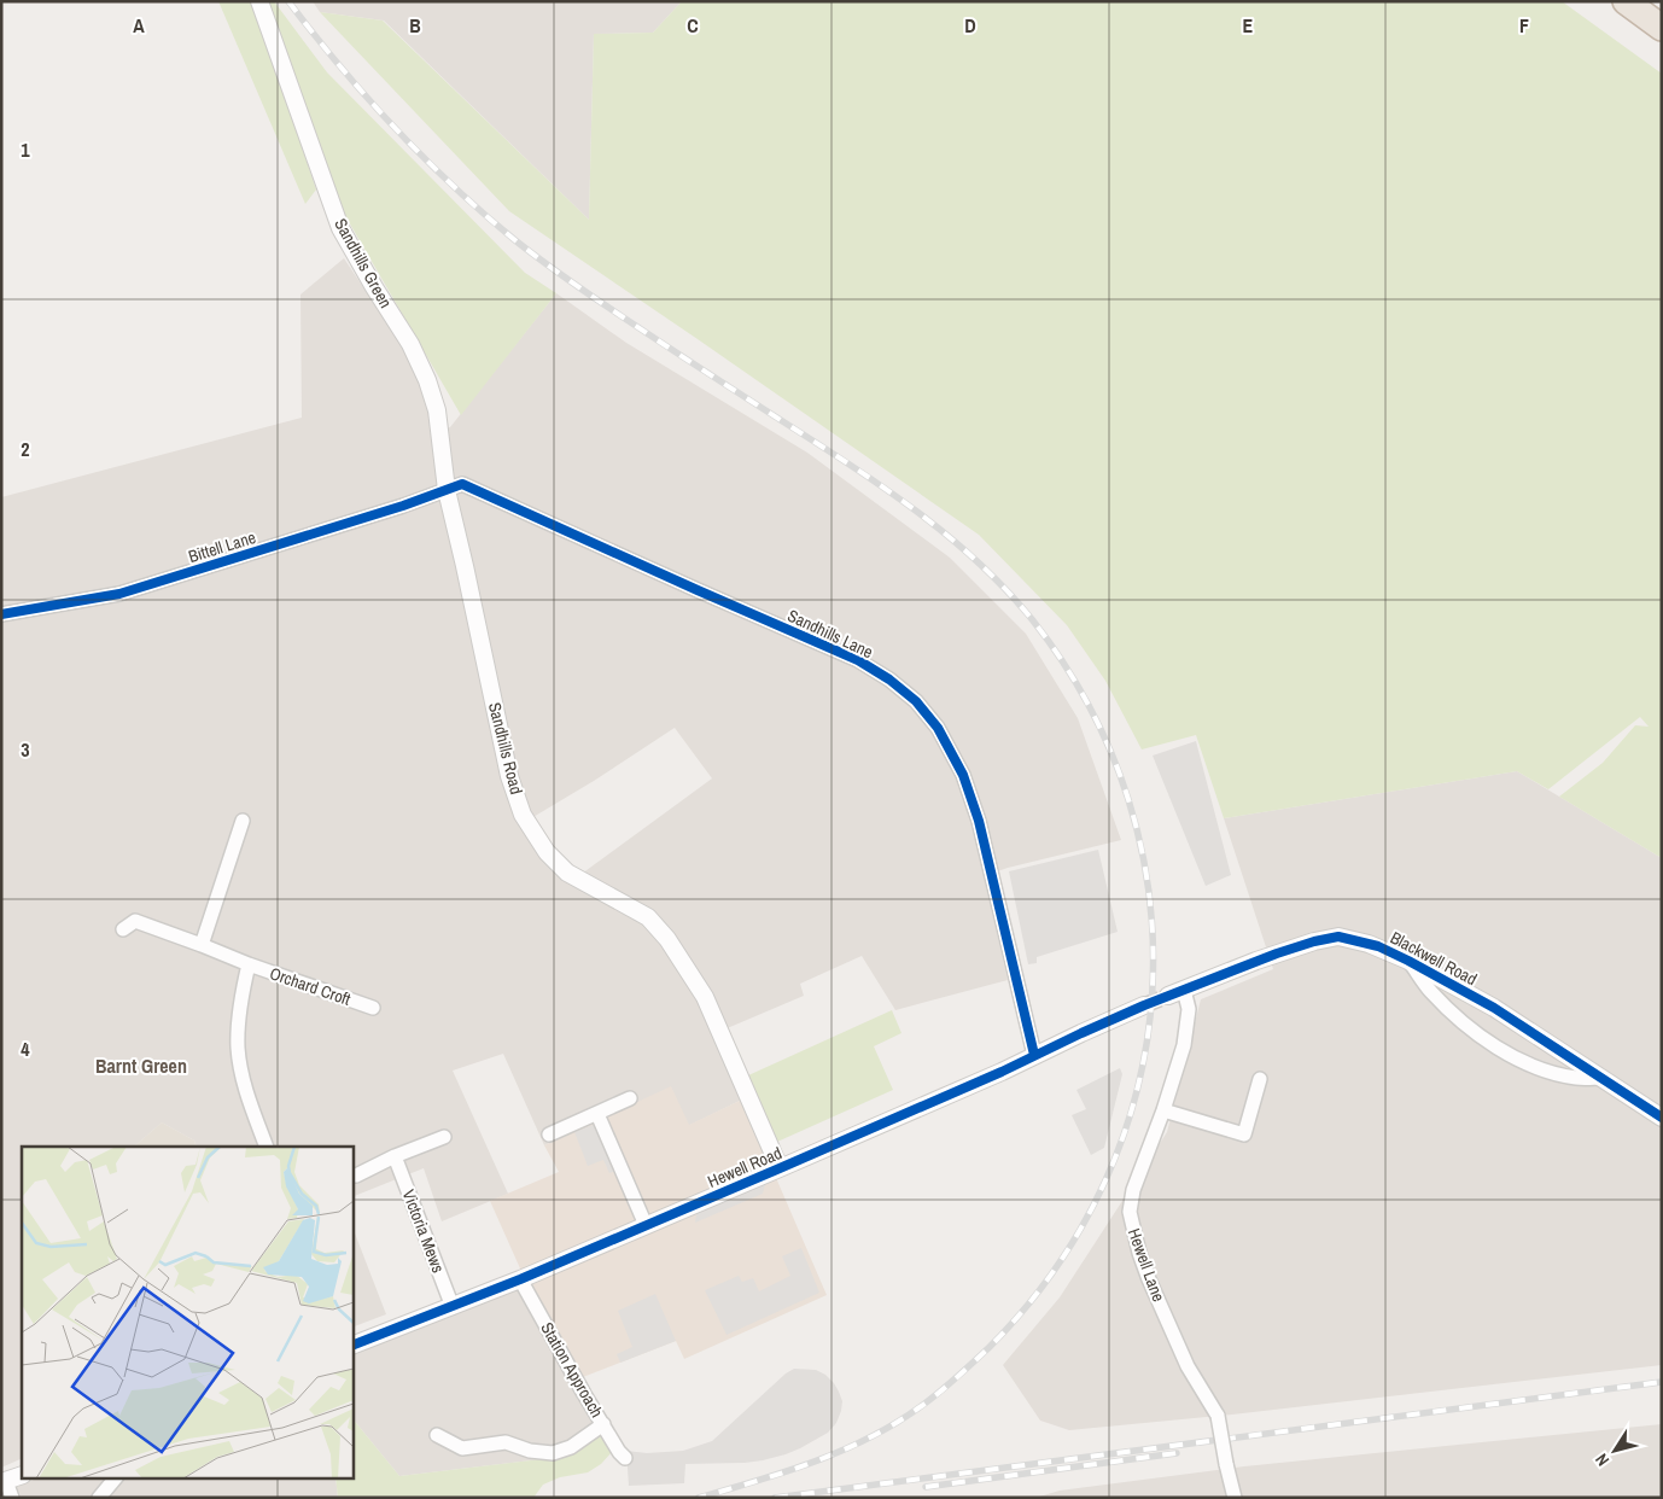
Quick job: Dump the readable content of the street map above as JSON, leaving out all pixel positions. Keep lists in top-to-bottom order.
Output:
{
  "streets": {
    "street": [
      "Sandhills Green",
      "Bittell Lane",
      "Sandhills Lane",
      "Sandhills Road",
      "Blackwell Road",
      "Orchard Croft",
      "Hewell Road",
      "Victoria Mews",
      "Hewell Lane",
      "Station Approach"
    ]
  },
  "crossings": [
    ["Sandhills Green", "Bittell Lane"],
    ["Sandhills Green", "Sandhills Lane"],
    ["Sandhills Green", "Sandhills Road"],
    ["Bittell Lane", "Sandhills Lane"],
    ["Bittell Lane", "Sandhills Road"],
    ["Sandhills Lane", "Sandhills Road"],
    ["Sandhills Lane", "Hewell Road"],
    ["Sandhills Road", "Hewell Road"],
    ["Blackwell Road", "Hewell Lane"],
    ["Hewell Road", "Victoria Mews"],
    ["Hewell Road", "Station Approach"]
  ],
  "districts": ["Barnt Green"],
  "north": "bottom left",
  "grid": {
    "columns": [
      "A",
      "B",
      "C",
      "D",
      "E",
      "F"
    ],
    "rows": [
      "1",
      "2",
      "3",
      "4"
    ]
  }
}
